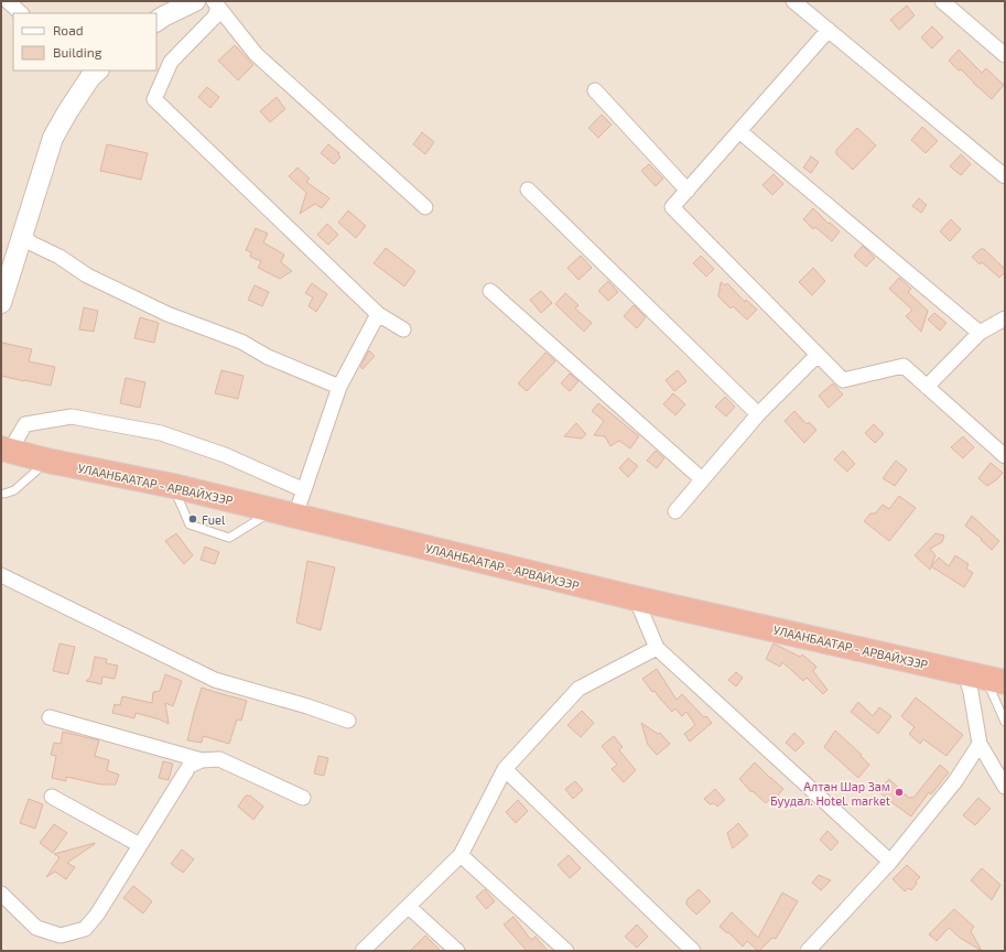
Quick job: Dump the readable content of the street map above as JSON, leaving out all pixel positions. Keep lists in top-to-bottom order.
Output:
{
  "streets": {
    "highway": ["УЛААНБААТАР - АРВАЙХЭЭР"]
  },
  "places": ["Fuel", "Алтан Шар Зам Буудал. Hotel. market"],
  "legend": ["Road", "Building"]
}
